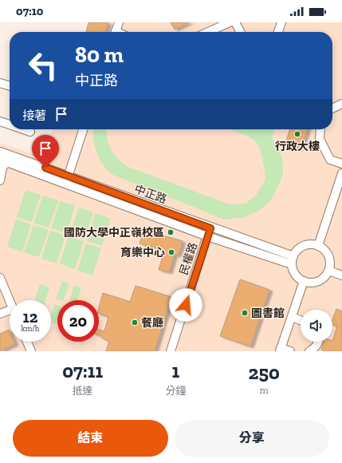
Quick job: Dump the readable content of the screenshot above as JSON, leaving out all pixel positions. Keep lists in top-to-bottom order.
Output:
{
  "streets": {
    "lane": ["中正路", "民權路"]
  },
  "crossings": [
    ["中正路", "民權路"]
  ],
  "places": [
    "行政大樓",
    "國防大學中正嶺校區",
    "育樂中心",
    "圖書館",
    "餐廳"
  ],
  "page": {
    "status": "07:10",
    "turn": ["80 m", "中正路"],
    "then": "接著",
    "speed": "12 km/h",
    "limit": "20",
    "eta": [
      "07:11",
      "抵達",
      "1",
      "分鐘",
      "250",
      "m"
    ],
    "buttons": ["結束", "分享"]
  }
}
